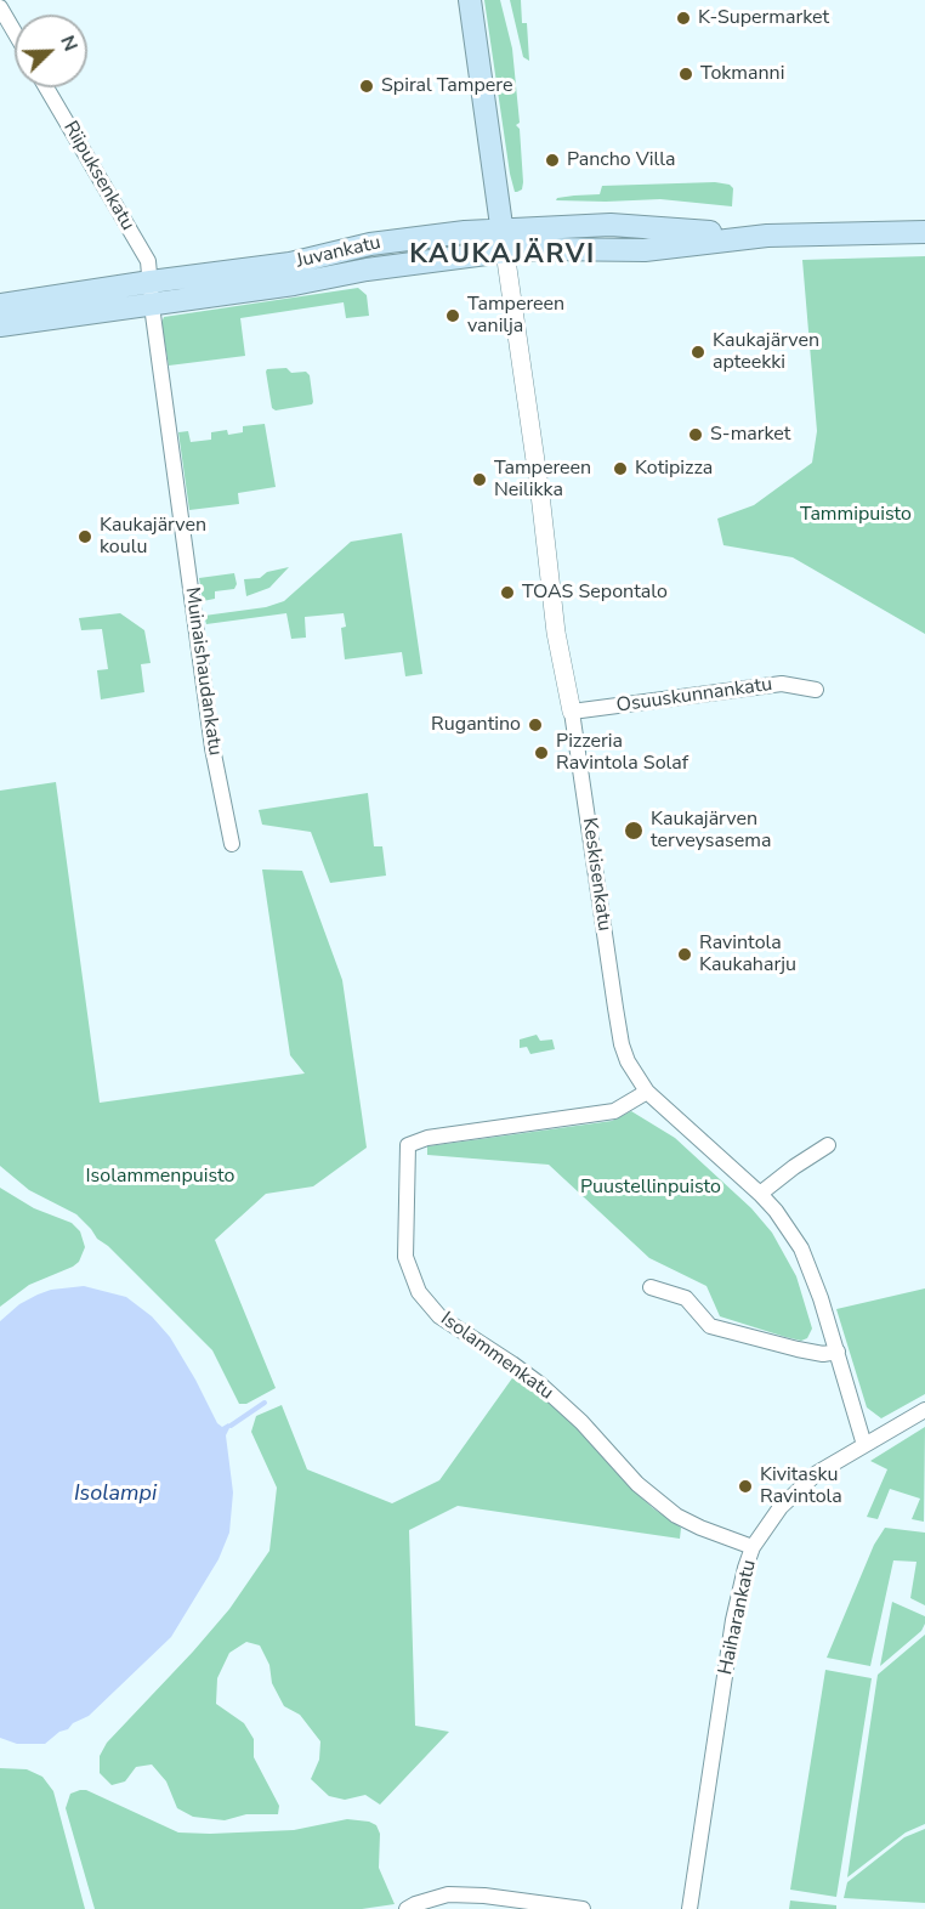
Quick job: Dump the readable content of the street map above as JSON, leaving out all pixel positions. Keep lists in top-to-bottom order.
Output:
{
  "streets": {
    "main road": ["Juvankatu"],
    "street": [
      "Riipuksenkatu",
      "Muinaishaudankatu",
      "Osuuskunnankatu",
      "Keskisenkatu",
      "Isolammenkatu",
      "Haiharankatu"
    ]
  },
  "crossings": [
    ["Riipuksenkatu", "Juvankatu"],
    ["Riipuksenkatu", "Muinaishaudankatu"],
    ["Juvankatu", "Muinaishaudankatu"],
    ["Juvankatu", "Keskisenkatu"],
    ["Osuuskunnankatu", "Keskisenkatu"],
    ["Keskisenkatu", "Isolammenkatu"],
    ["Keskisenkatu", "Haiharankatu"],
    ["Isolammenkatu", "Haiharankatu"]
  ],
  "districts": ["KAUKAJÄRVI"],
  "water": ["Isolampi"],
  "parks": ["Tammipuisto", "Isolammenpuisto", "Puustellinpuisto"],
  "places": [
    "K-Supermarket",
    "Tokmanni",
    "Spiral Tampere",
    "Pancho Villa",
    "Tampereen vanilja",
    "Kaukajärven apteekki",
    "S-market",
    "Kotipizza",
    "Tampereen Neilikka",
    "Kaukajärven koulu",
    "TOAS Sepontalo",
    "Rugantino",
    "Pizzeria Ravintola Solaf",
    "Kaukajärven terveysasema",
    "Ravintola Kaukaharju",
    "Kivitasku Ravintola"
  ],
  "north": "top right"
}
